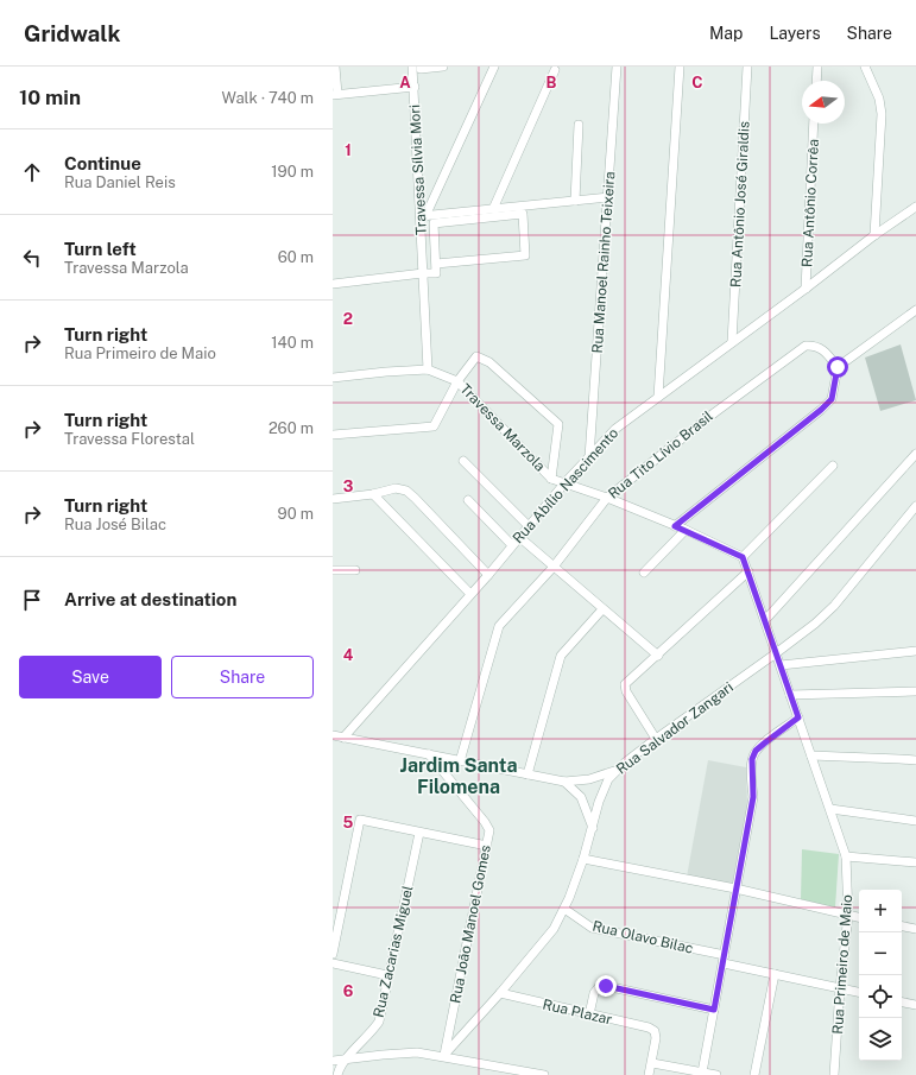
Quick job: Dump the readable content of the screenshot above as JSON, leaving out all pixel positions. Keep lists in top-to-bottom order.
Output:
{
  "streets": {
    "street": [
      "Travessa Sílvia Mori",
      "Rua Antônio Corrêa",
      "Rua Antônio José Giraldis",
      "Rua Manoel Rainho Teixeira",
      "Travessa Marzola",
      "Rua Tito Lívio Brasil",
      "Rua Abílio Nascimento",
      "Rua Salvador Zangari",
      "Rua João Manoel Gomes",
      "Rua Olavo Bilac",
      "Rua Zacarias Miguel",
      "Rua Primeiro de Maio",
      "Rua Plazar"
    ]
  },
  "crossings": [
    ["Travessa Sílvia Mori", "Travessa Marzola"],
    ["Rua Antônio Corrêa", "Rua Abílio Nascimento"],
    ["Rua Antônio José Giraldis", "Rua Abílio Nascimento"],
    ["Rua Manoel Rainho Teixeira", "Rua Abílio Nascimento"],
    ["Travessa Marzola", "Rua Tito Lívio Brasil"],
    ["Travessa Marzola", "Rua Abílio Nascimento"],
    ["Travessa Marzola", "Rua Primeiro de Maio"],
    ["Rua Salvador Zangari", "Rua João Manoel Gomes"],
    ["Rua Salvador Zangari", "Rua Olavo Bilac"],
    ["Rua Salvador Zangari", "Rua Primeiro de Maio"],
    ["Rua Salvador Zangari", "Rua Plazar"],
    ["Rua Olavo Bilac", "Rua Primeiro de Maio"]
  ],
  "districts": ["Jardim Santa Filomena"],
  "north": "left",
  "page": {
    "header": "Gridwalk",
    "nav": ["Map", "Layers", "Share"],
    "heading": ["10 min", "Walk · 740 m"],
    "list": [
      ["Continue", "Rua Daniel Reis", "190 m"],
      ["Turn left", "Travessa Marzola", "60 m"],
      ["Turn right", "Rua Primeiro de Maio", "140 m"],
      ["Turn right", "Travessa Florestal", "260 m"],
      ["Turn right", "Rua José Bilac", "90 m"],
      "Arrive at destination"
    ],
    "buttons": ["Save", "Share"],
    "map_buttons": ["+", "−"]
  },
  "grid": {
    "columns": ["A", "B", "C"],
    "rows": [
      "1",
      "2",
      "3",
      "4",
      "5",
      "6"
    ]
  }
}
